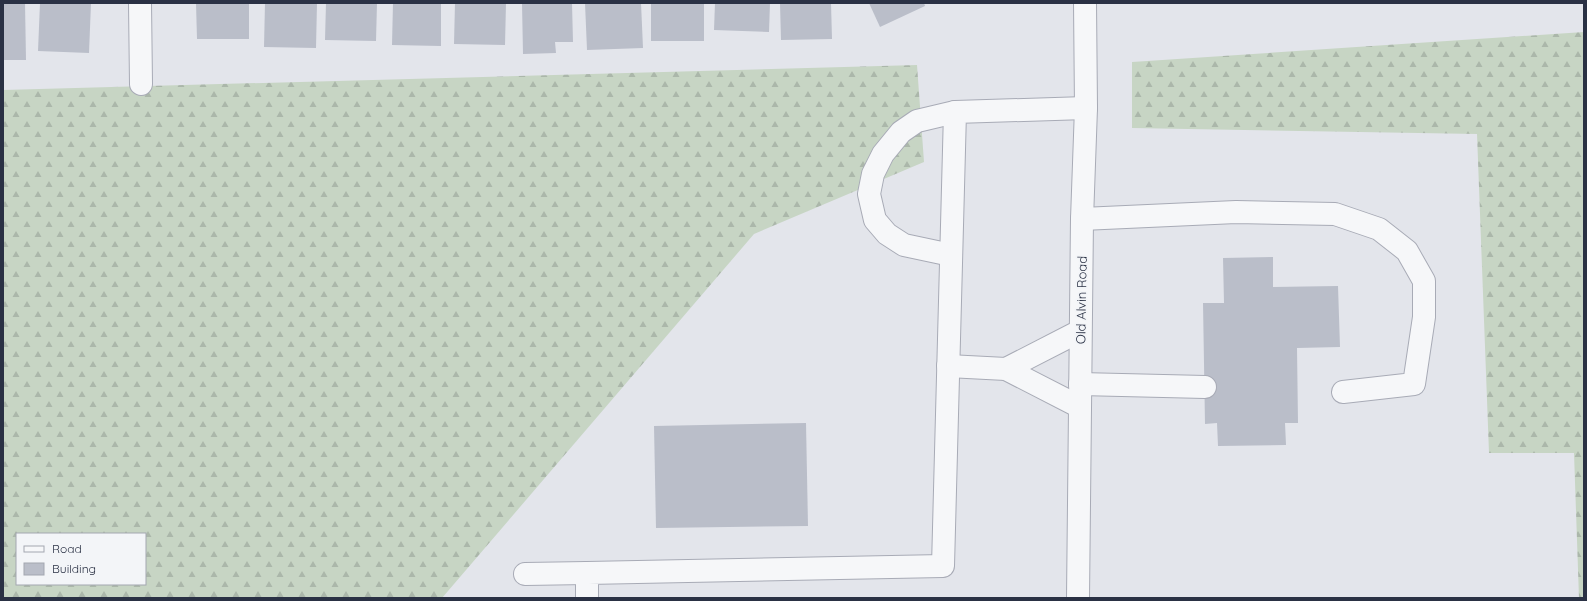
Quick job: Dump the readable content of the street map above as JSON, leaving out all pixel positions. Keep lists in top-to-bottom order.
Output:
{
  "streets": {
    "street": ["Old Alvin Road"]
  },
  "legend": ["Road", "Building"]
}
